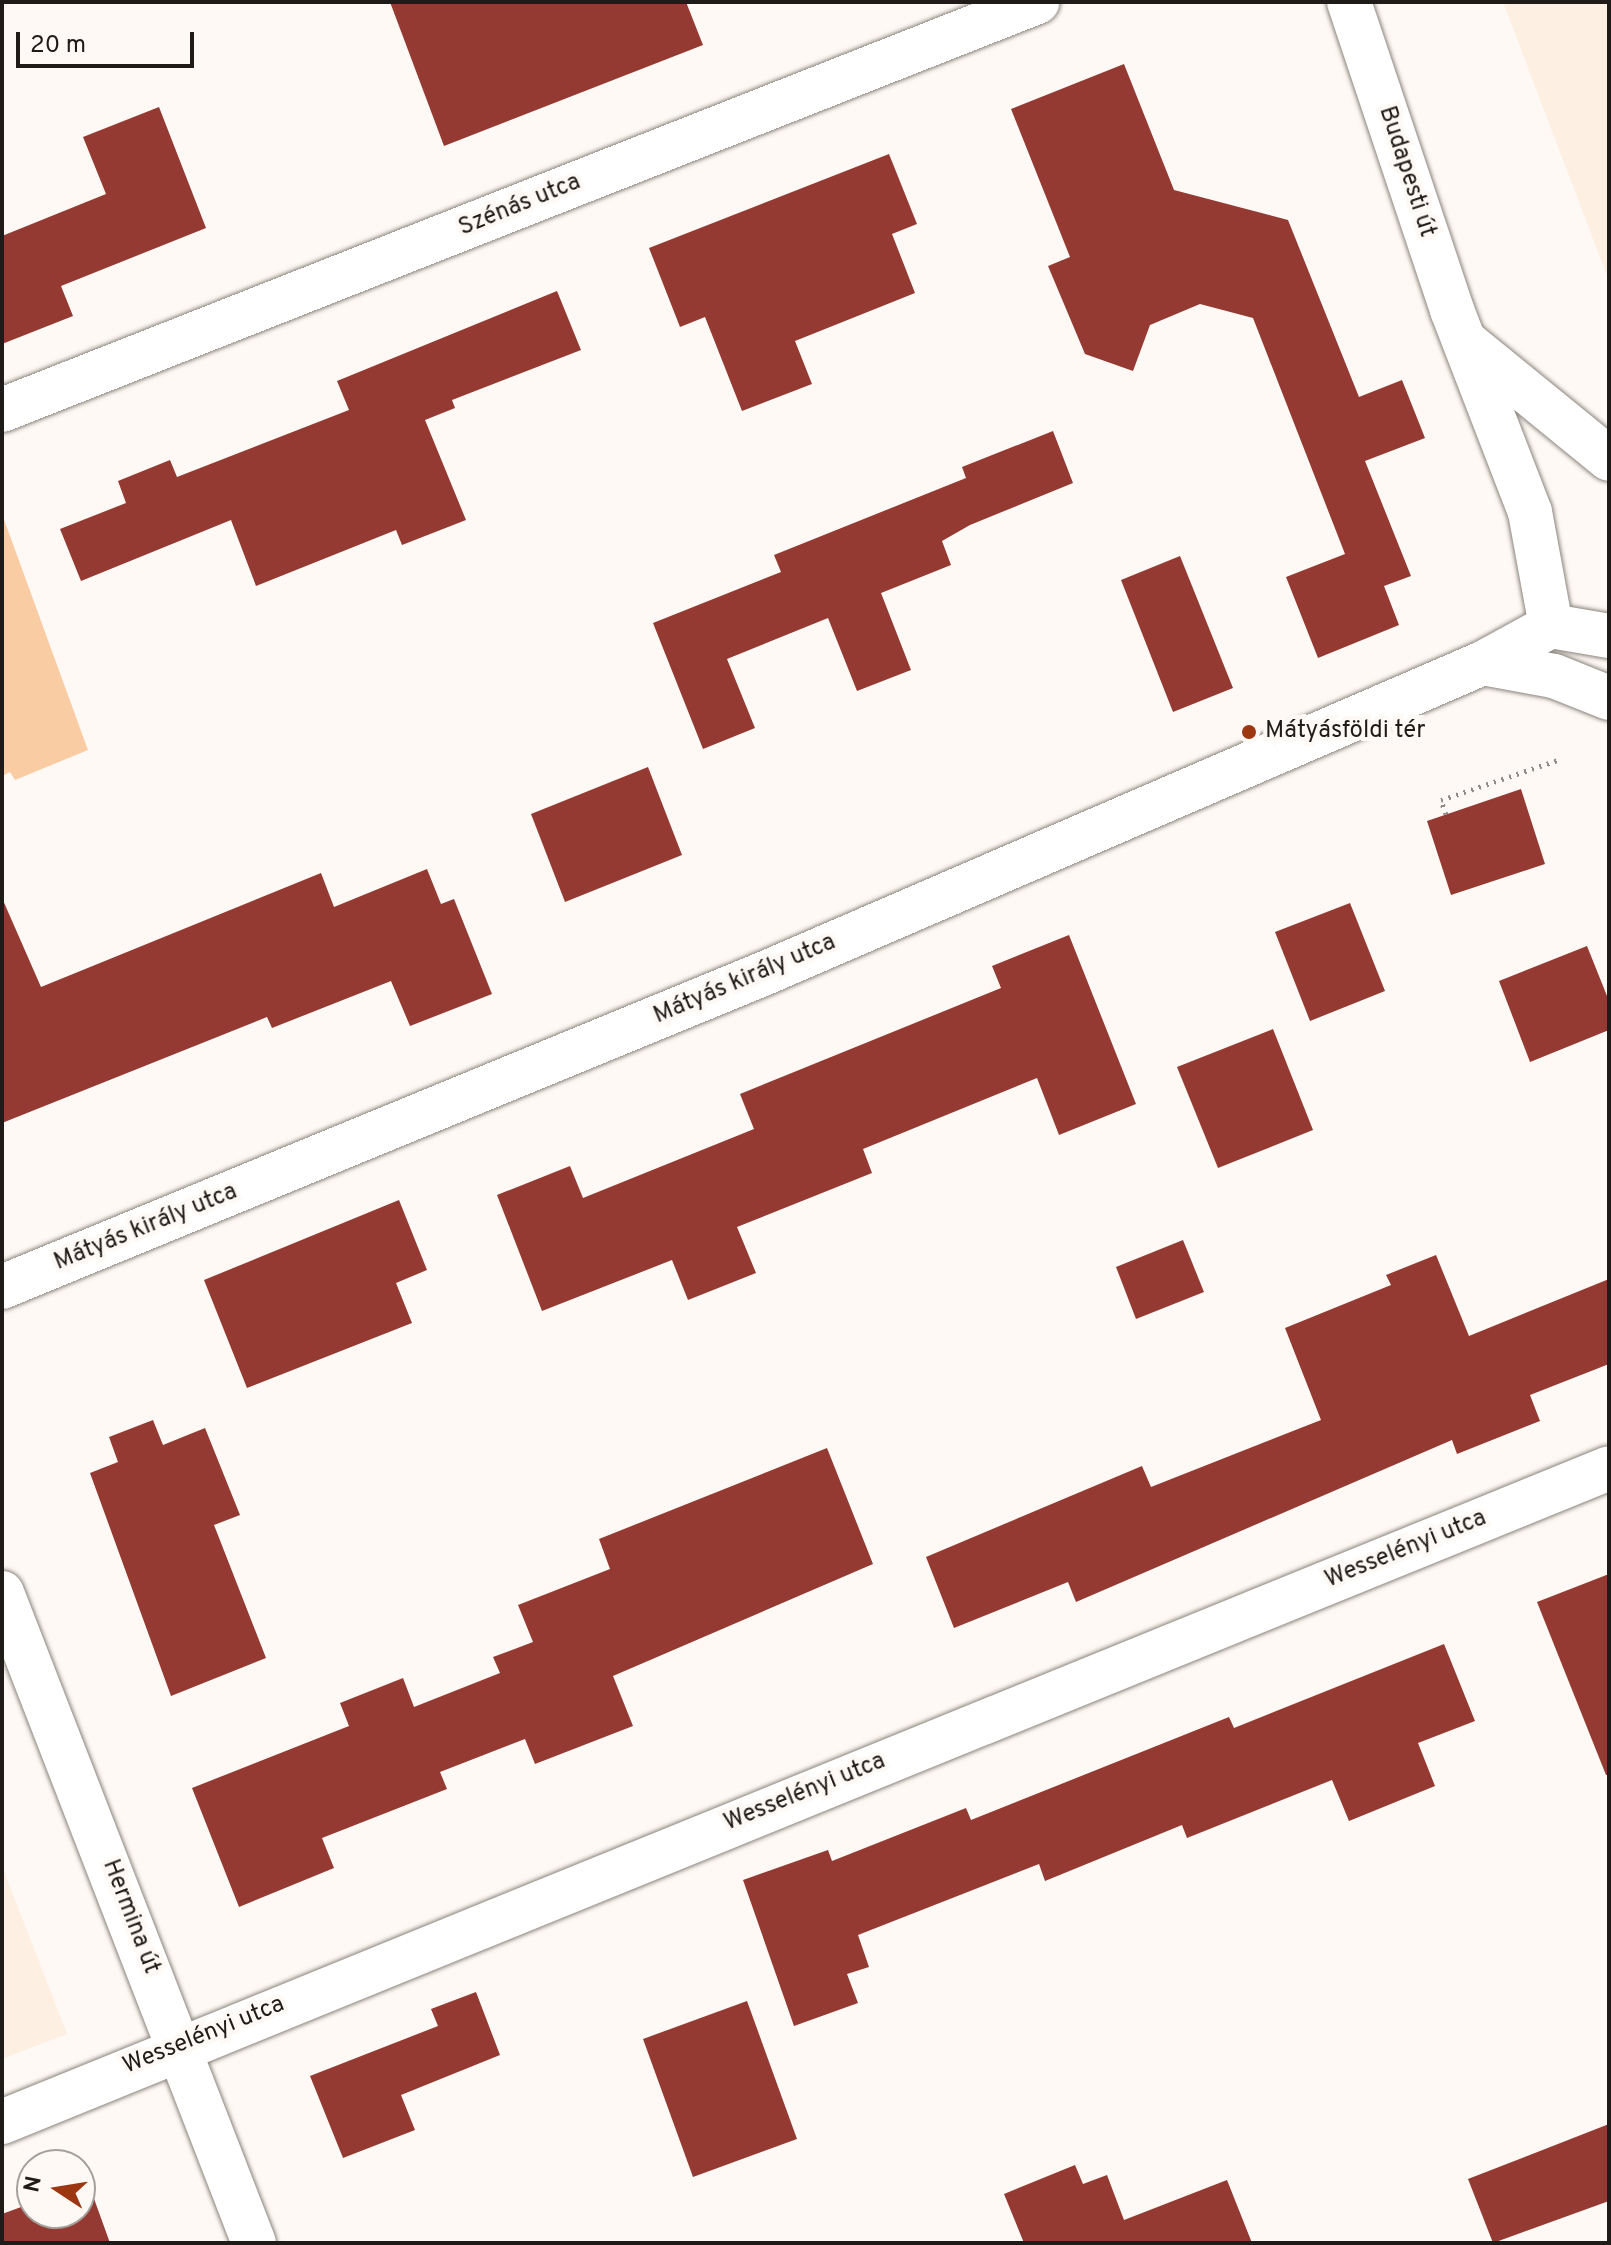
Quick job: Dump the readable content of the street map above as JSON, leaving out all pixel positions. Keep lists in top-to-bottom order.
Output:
{
  "streets": {
    "street": [
      "Budapesti út",
      "Szénás utca",
      "Mátyás király utca",
      "Wesselényi utca",
      "Hermina út"
    ]
  },
  "crossings": [
    ["Budapesti út", "Mátyás király utca"],
    ["Wesselényi utca", "Hermina út"]
  ],
  "places": ["Mátyásföldi tér"],
  "scale_bar": "20 m",
  "north": "left"
}
